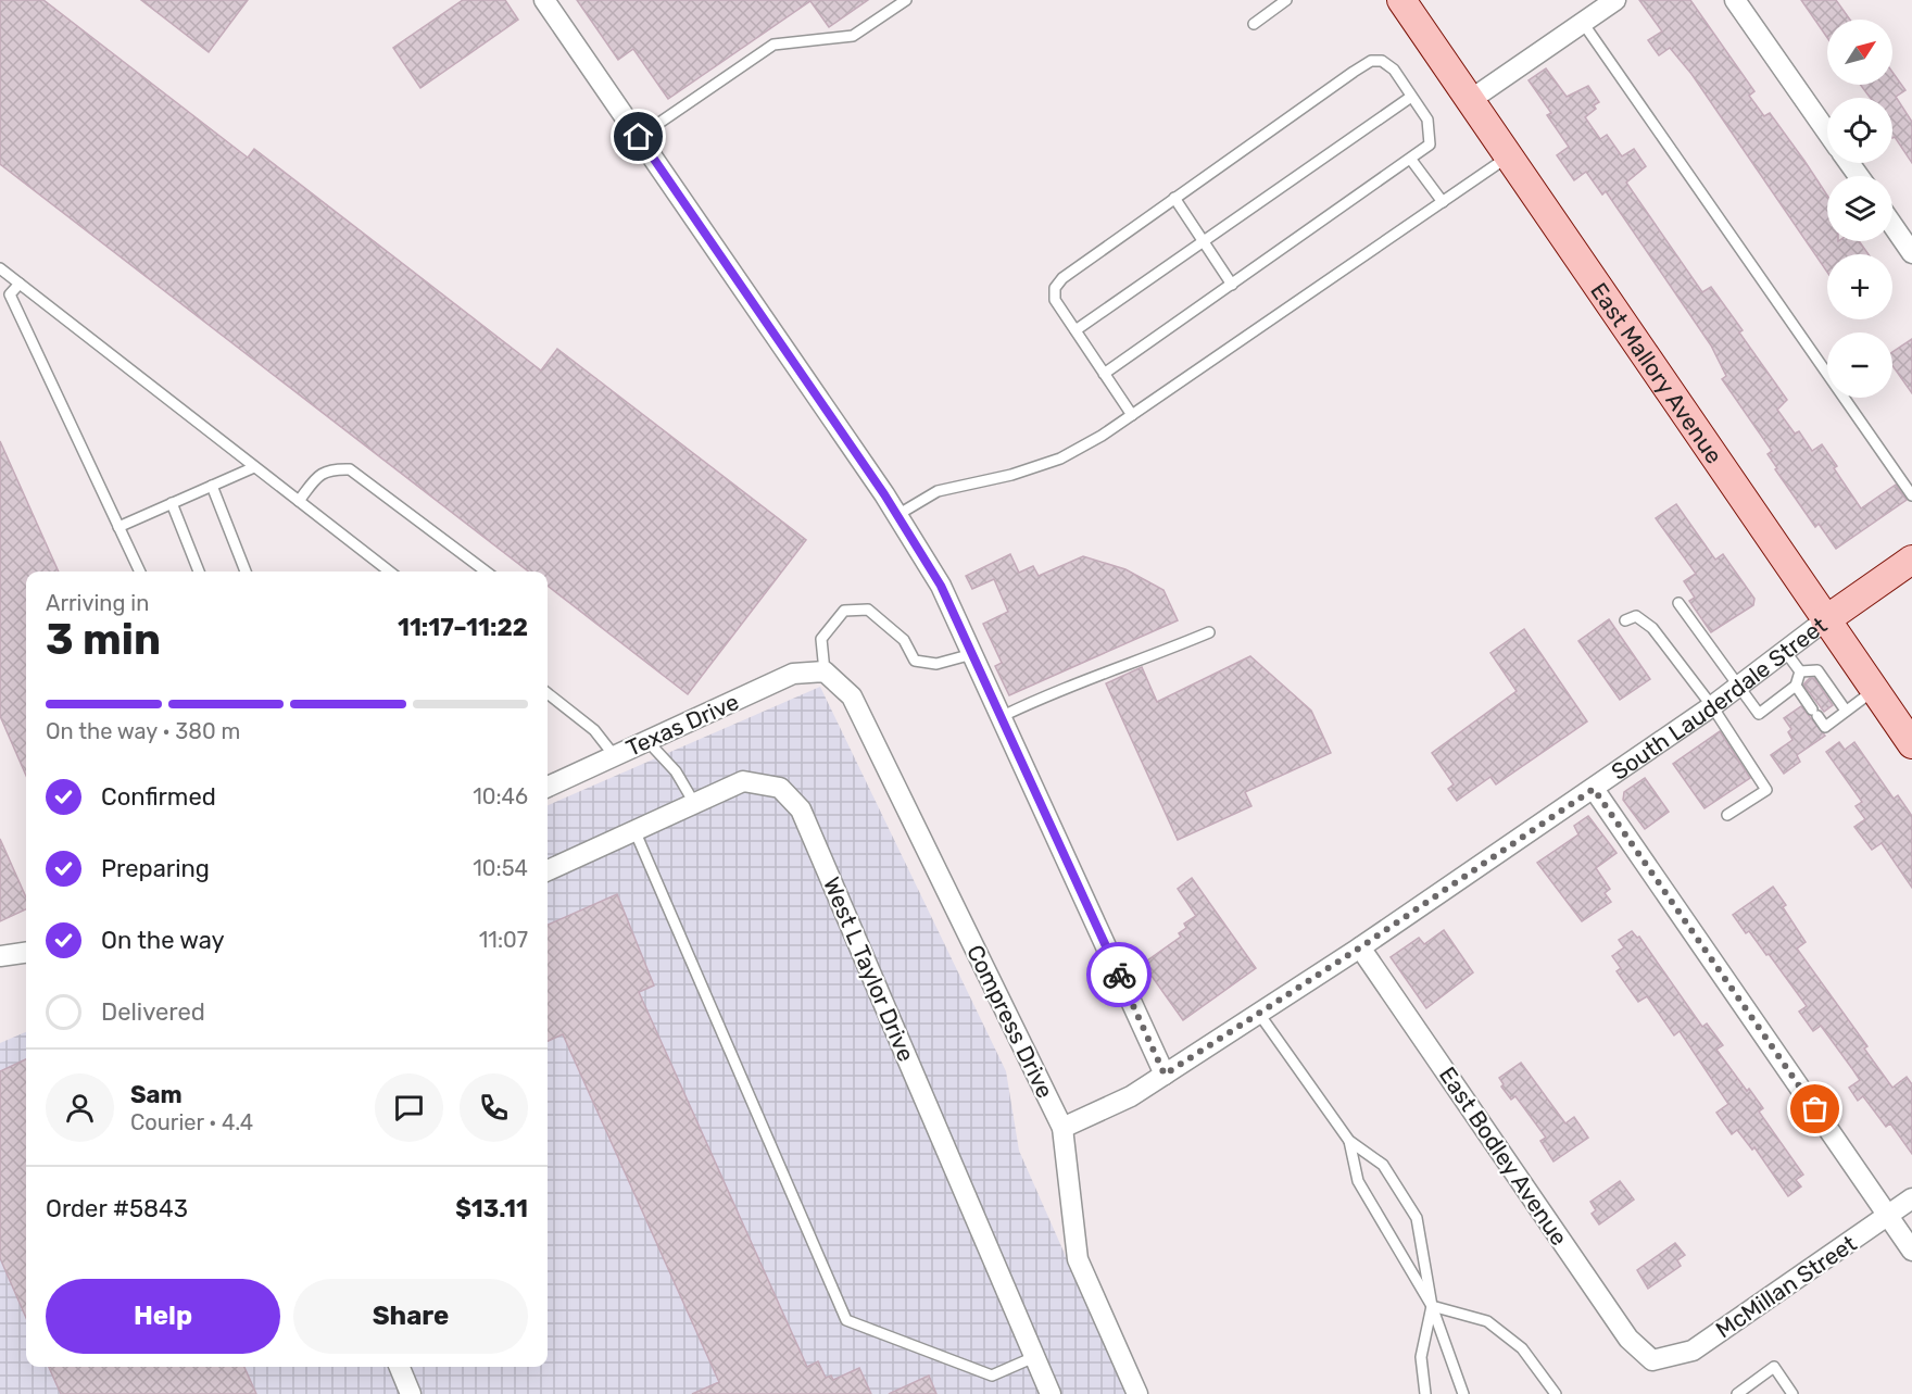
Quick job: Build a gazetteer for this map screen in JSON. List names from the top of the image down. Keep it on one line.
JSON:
{"streets":{"main road":["East Mallory Avenue","South Lauderdale Street"],"street":["Texas Drive","West L Taylor Drive","Compress Drive","East Bodley Avenue","McMillan Street"]},"crossings":[["East Mallory Avenue","South Lauderdale Street"],["South Lauderdale Street","Compress Drive"],["South Lauderdale Street","East Bodley Avenue"],["Texas Drive","Compress Drive"],["East Bodley Avenue","McMillan Street"]],"north":"top right","page":{"map_buttons":["+","−"],"heading":["3 min","Arriving in","11:17–11:22"],"panel":["Sam","Courier · 4.4","Order #5843","$13.11"],"bar":"On the way · 380 m","list":[["Confirmed","10:46"],["Preparing","10:54"],["On the way","11:07"],"Delivered"],"buttons":["Help","Share"]}}
